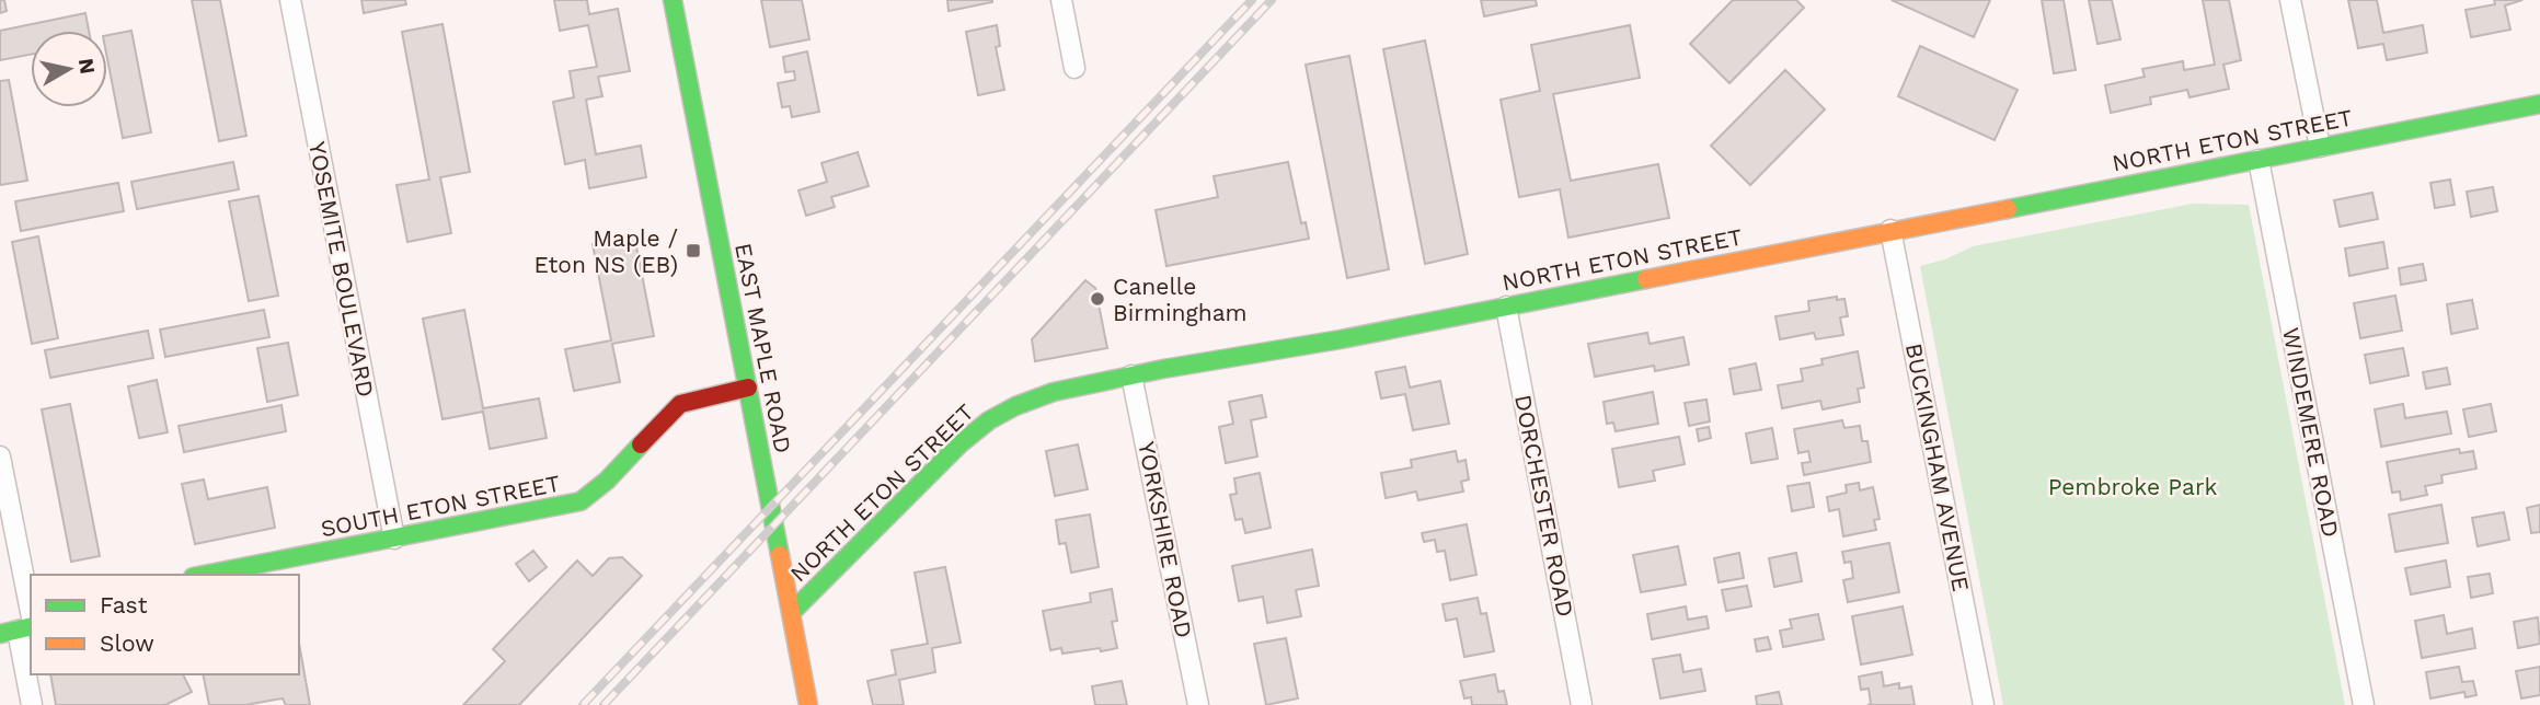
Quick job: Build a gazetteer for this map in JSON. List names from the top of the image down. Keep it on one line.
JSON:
{"streets":{"street":["NORTH ETON STREET","YOSEMITE BOULEVARD","EAST MAPLE ROAD","WINDEMERE ROAD","BUCKINGHAM AVENUE","SOUTH ETON STREET","DORCHESTER ROAD","YORKSHIRE ROAD"]},"crossings":[["NORTH ETON STREET","EAST MAPLE ROAD"],["NORTH ETON STREET","WINDEMERE ROAD"],["NORTH ETON STREET","BUCKINGHAM AVENUE"],["NORTH ETON STREET","DORCHESTER ROAD"],["NORTH ETON STREET","YORKSHIRE ROAD"],["YOSEMITE BOULEVARD","SOUTH ETON STREET"],["EAST MAPLE ROAD","SOUTH ETON STREET"]],"parks":["Pembroke Park"],"places":{"transit":["Maple / Eton NS (EB)"],"other":["Canelle Birmingham"]},"legend":["Fast","Slow"],"north":"right"}
